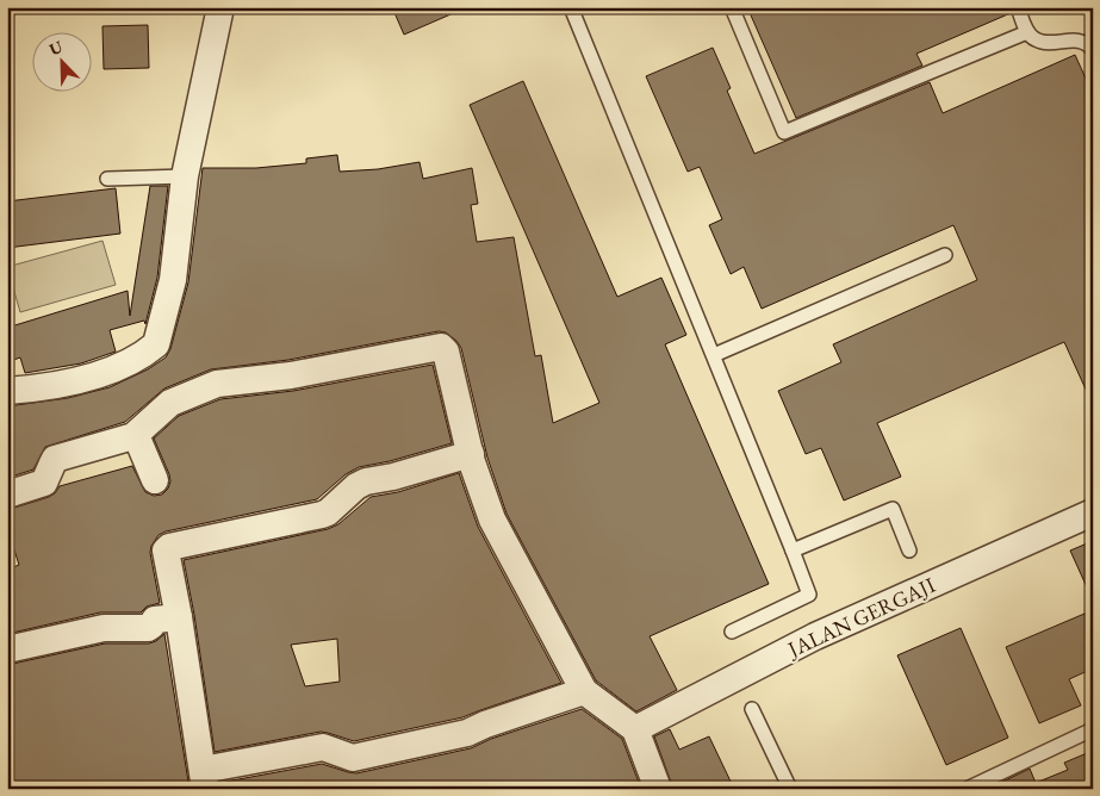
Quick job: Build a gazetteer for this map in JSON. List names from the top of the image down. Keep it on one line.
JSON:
{"streets":{"street":["JALAN GERGAJI"]},"north":"top left"}
